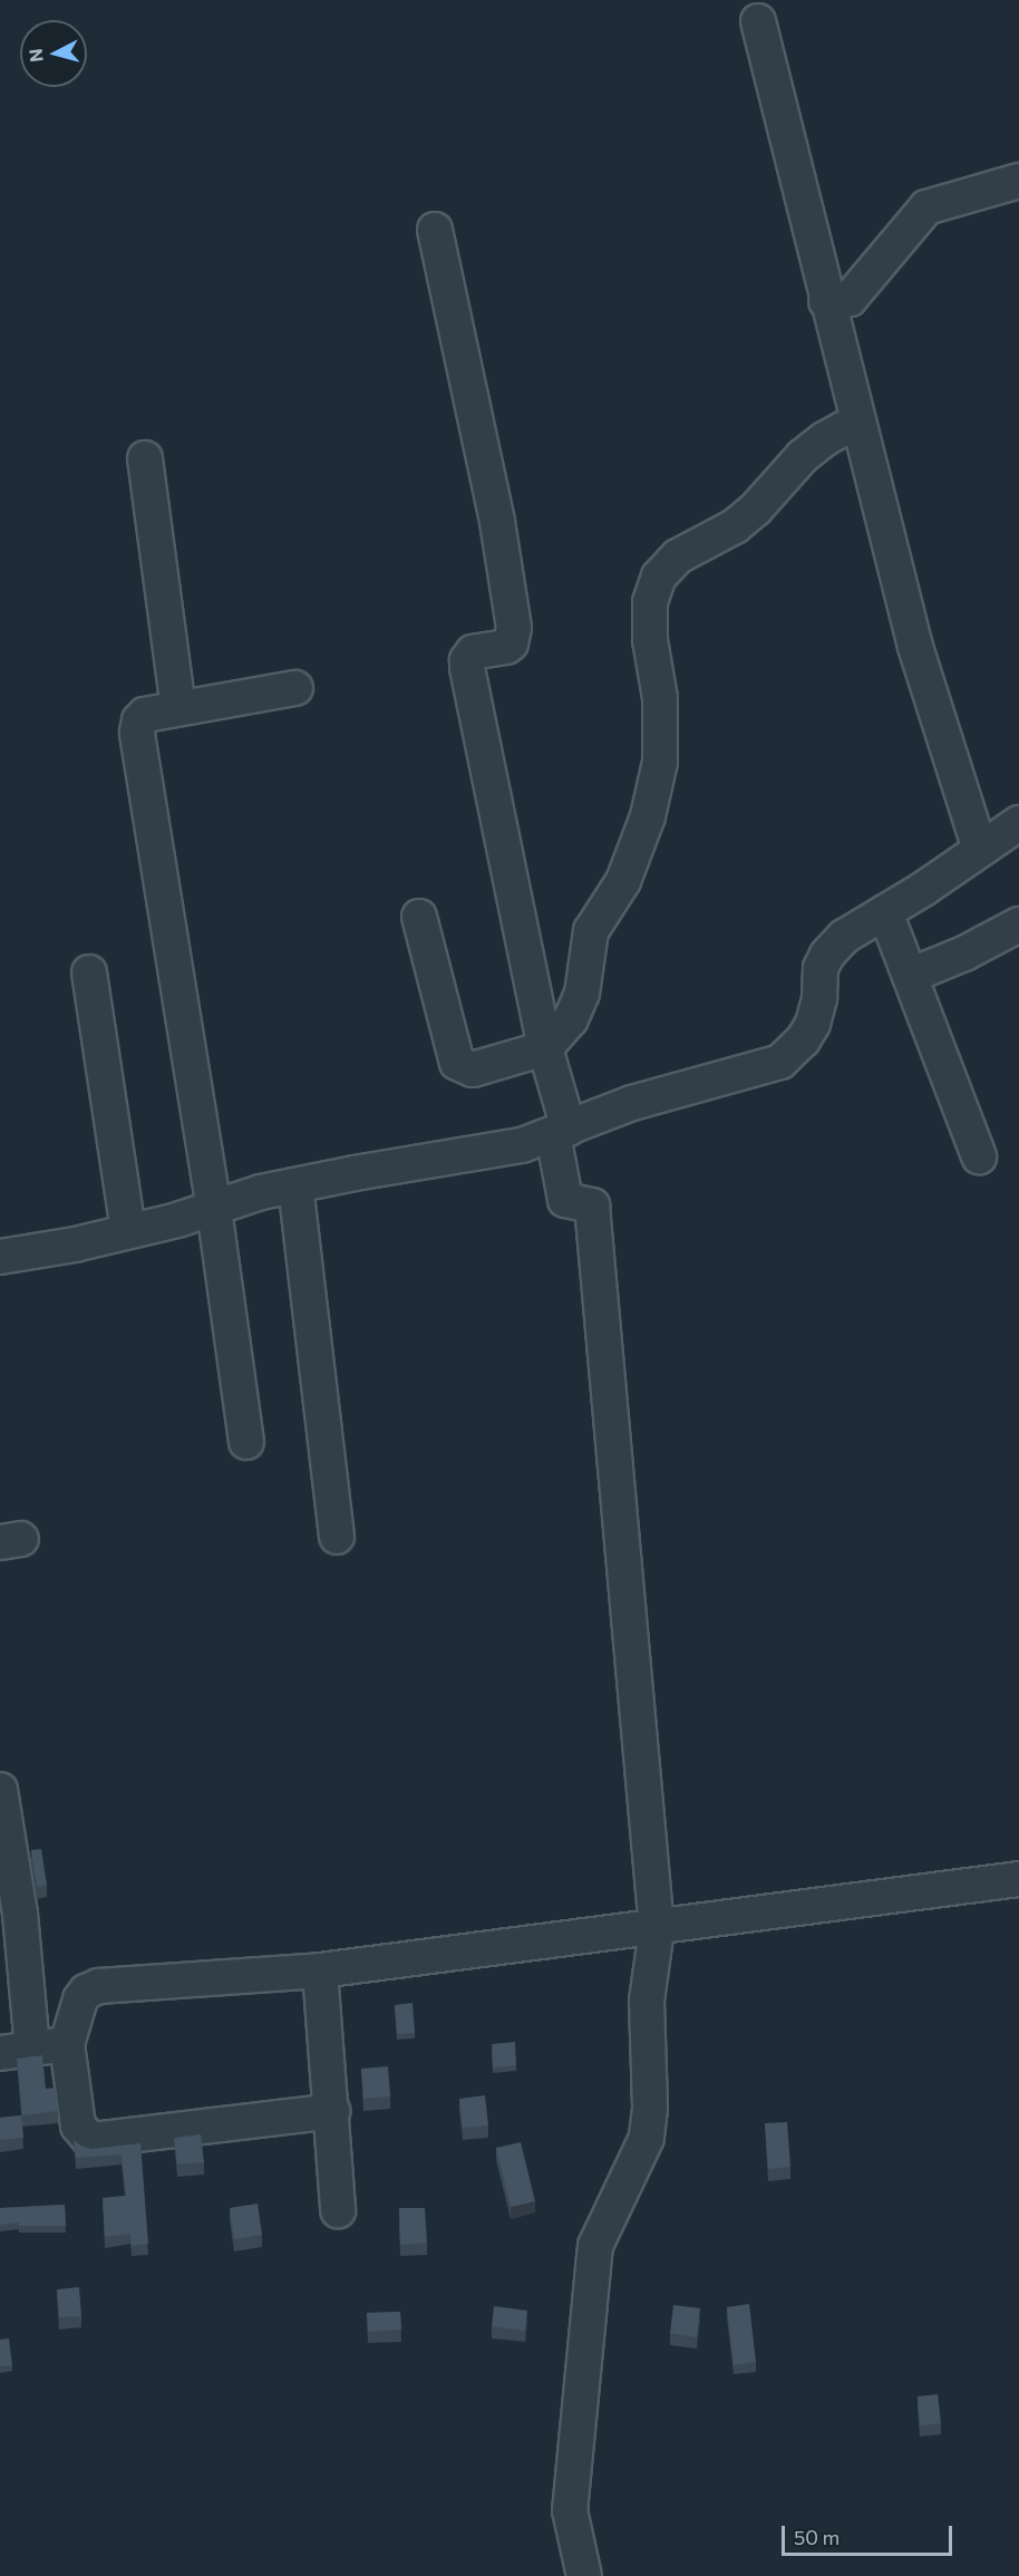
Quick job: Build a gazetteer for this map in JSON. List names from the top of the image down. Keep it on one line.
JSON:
{"scale_bar":"50 m","north":"left"}
